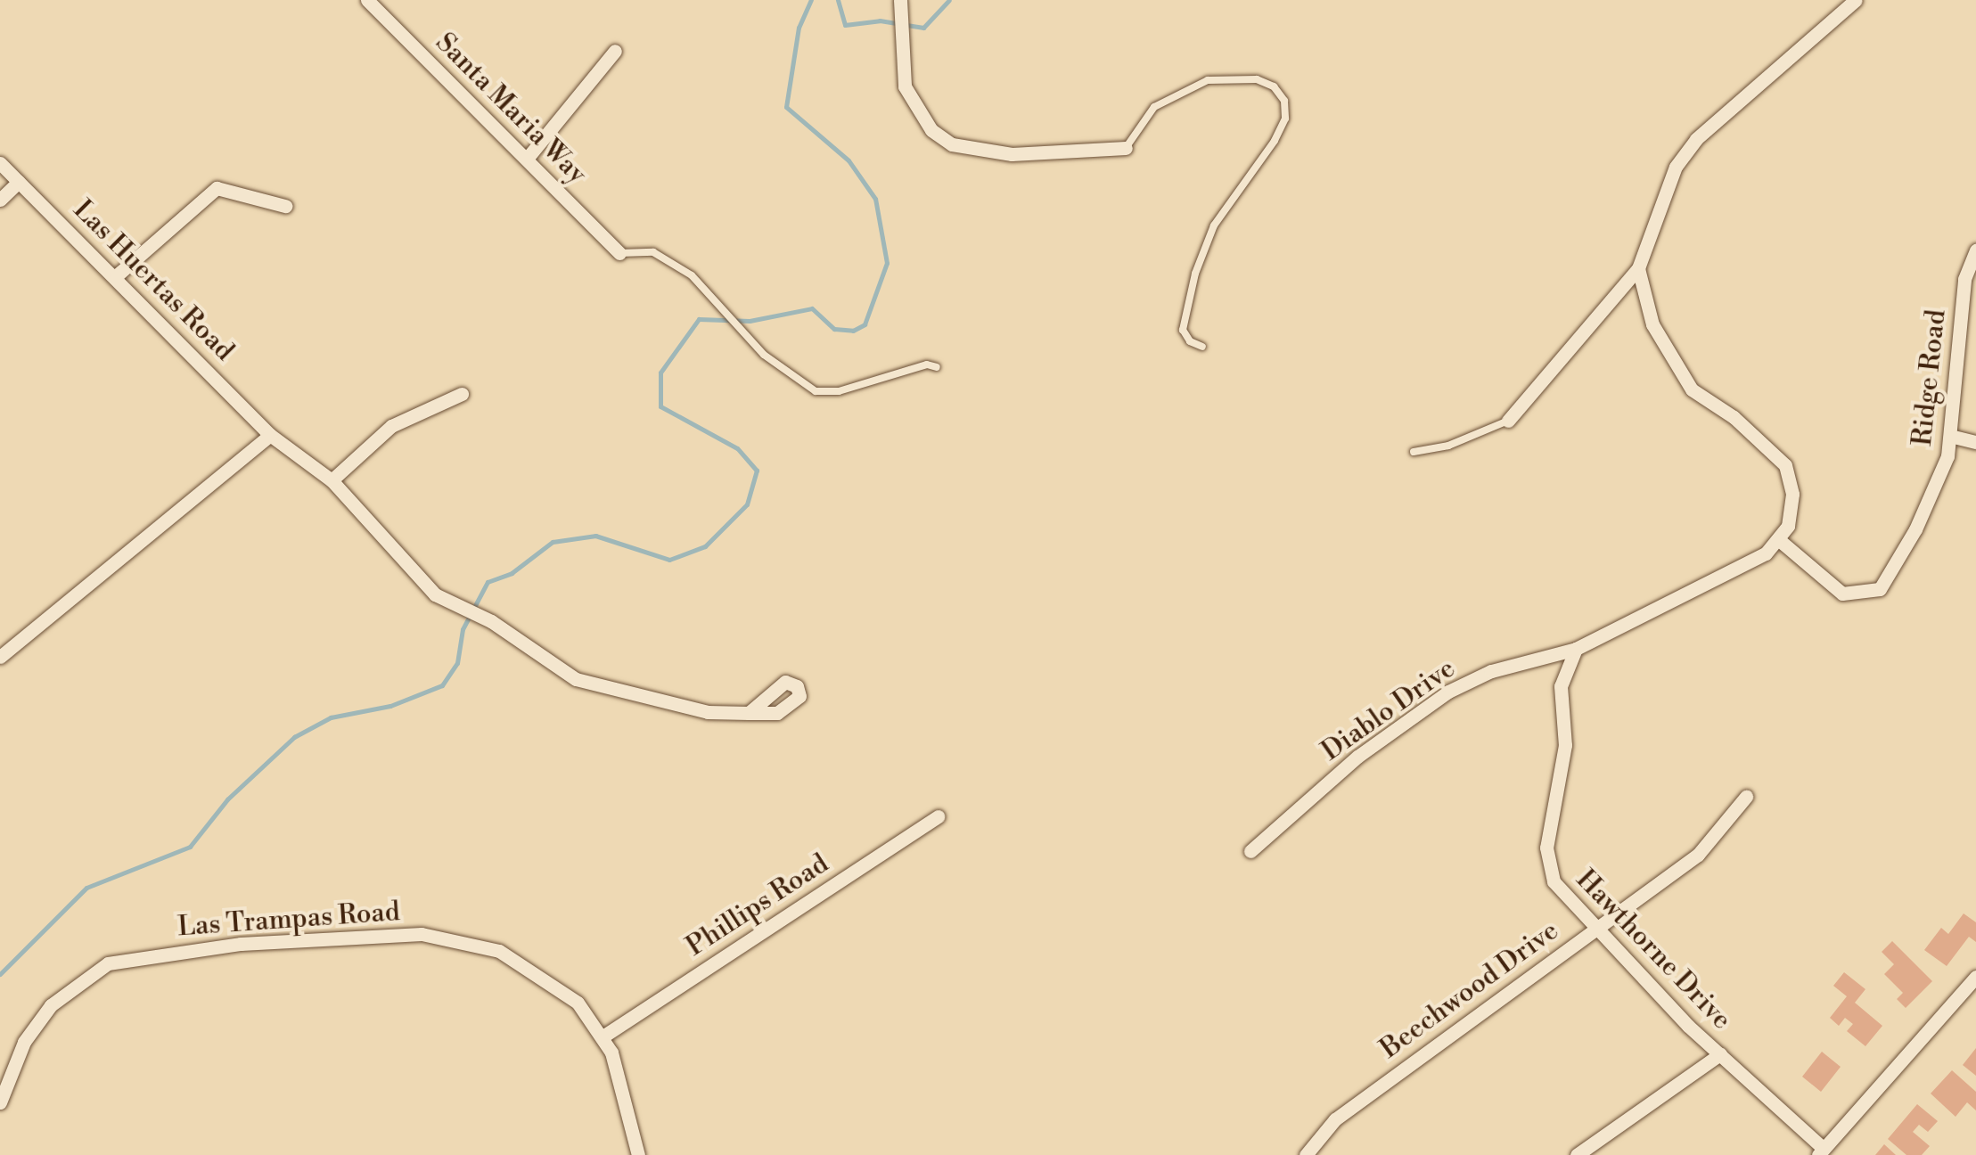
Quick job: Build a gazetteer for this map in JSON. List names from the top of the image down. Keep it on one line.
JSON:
{"streets":{"street":["Santa Maria Way","Las Huertas Road","Ridge Road","Diablo Drive","Phillips Road","Las Trampas Road","Hawthorne Drive","Beechwood Drive"]},"crossings":[["Diablo Drive","Hawthorne Drive"],["Phillips Road","Las Trampas Road"],["Hawthorne Drive","Beechwood Drive"]]}
